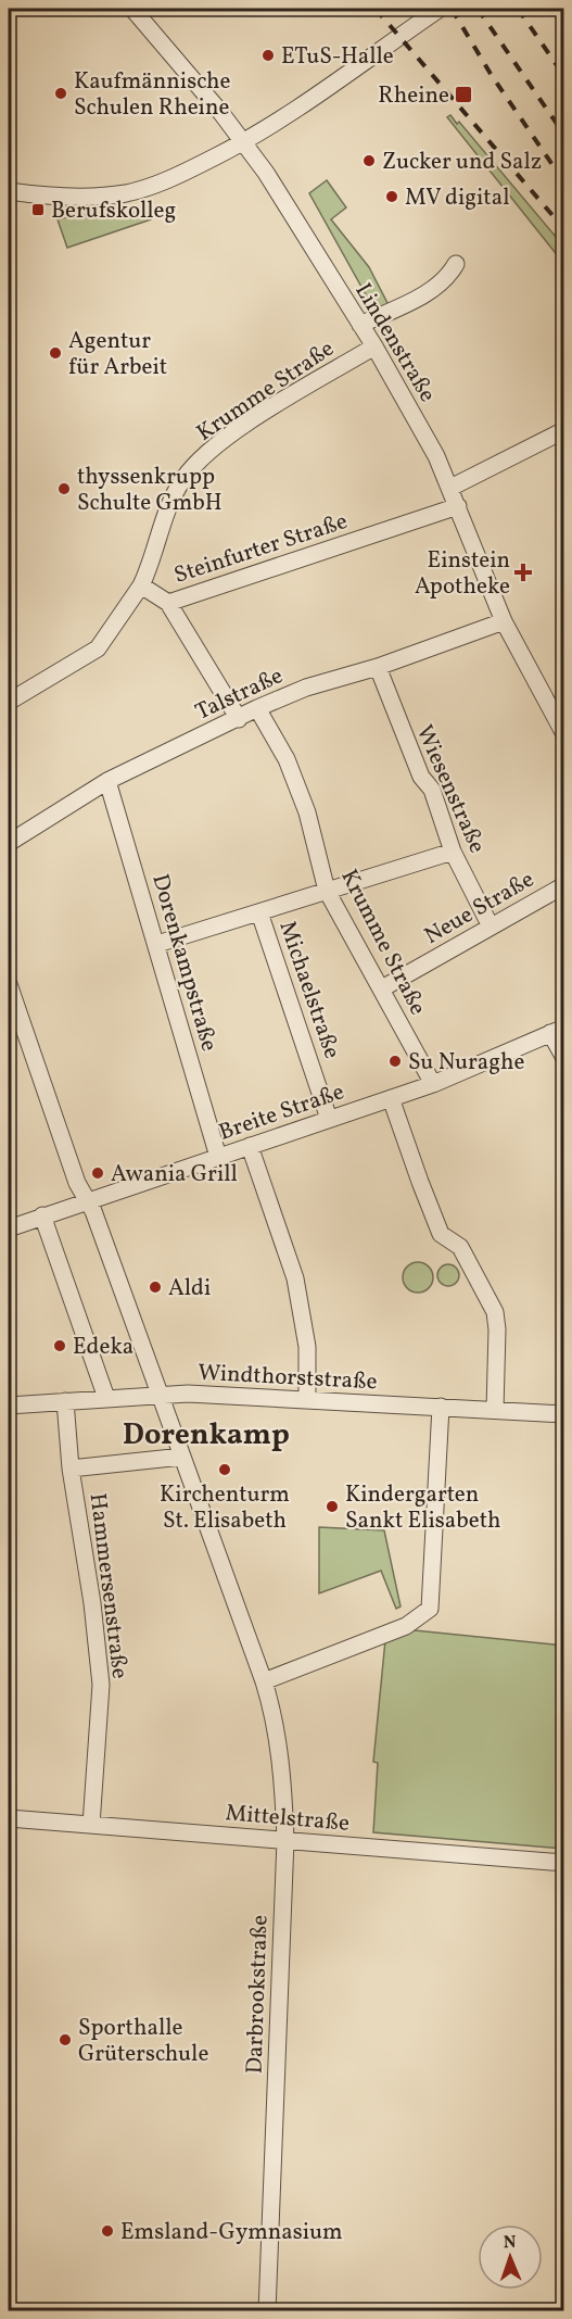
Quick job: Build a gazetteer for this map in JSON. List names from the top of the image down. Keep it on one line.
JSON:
{"streets":{"street":["Lindenstraße","Krumme Straße","Steinfurter Straße","Talstraße","Wiesenstraße","Neue Straße","Dorenkampstraße","Michaelstraße","Breite Straße","Windthorststraße","Hammersenstraße","Mittelstraße","Darbrookstraße"]},"crossings":[["Lindenstraße","Krumme Straße"],["Lindenstraße","Steinfurter Straße"],["Lindenstraße","Talstraße"],["Krumme Straße","Steinfurter Straße"],["Krumme Straße","Talstraße"],["Krumme Straße","Neue Straße"],["Krumme Straße","Breite Straße"],["Talstraße","Wiesenstraße"],["Talstraße","Dorenkampstraße"],["Wiesenstraße","Neue Straße"],["Dorenkampstraße","Breite Straße"],["Michaelstraße","Breite Straße"],["Breite Straße","Darbrookstraße"],["Windthorststraße","Hammersenstraße"],["Windthorststraße","Darbrookstraße"],["Hammersenstraße","Mittelstraße"],["Mittelstraße","Darbrookstraße"]],"districts":["Dorenkamp"],"places":{"other":["ETuS-Halle","Kaufmännische Schulen Rheine","Zucker und Salz","MV digital","Agentur für Arbeit","thyssenkrupp Schulte GmbH","Su Nuraghe","Awania Grill","Aldi","Edeka","Kirchenturm St. Elisabeth","Kindergarten Sankt Elisabeth","Sporthalle Grüterschule","Emsland-Gymnasium"],"transit":["Rheine","Berufskolleg"],"health":["Einstein Apotheke"]},"north":"top"}
